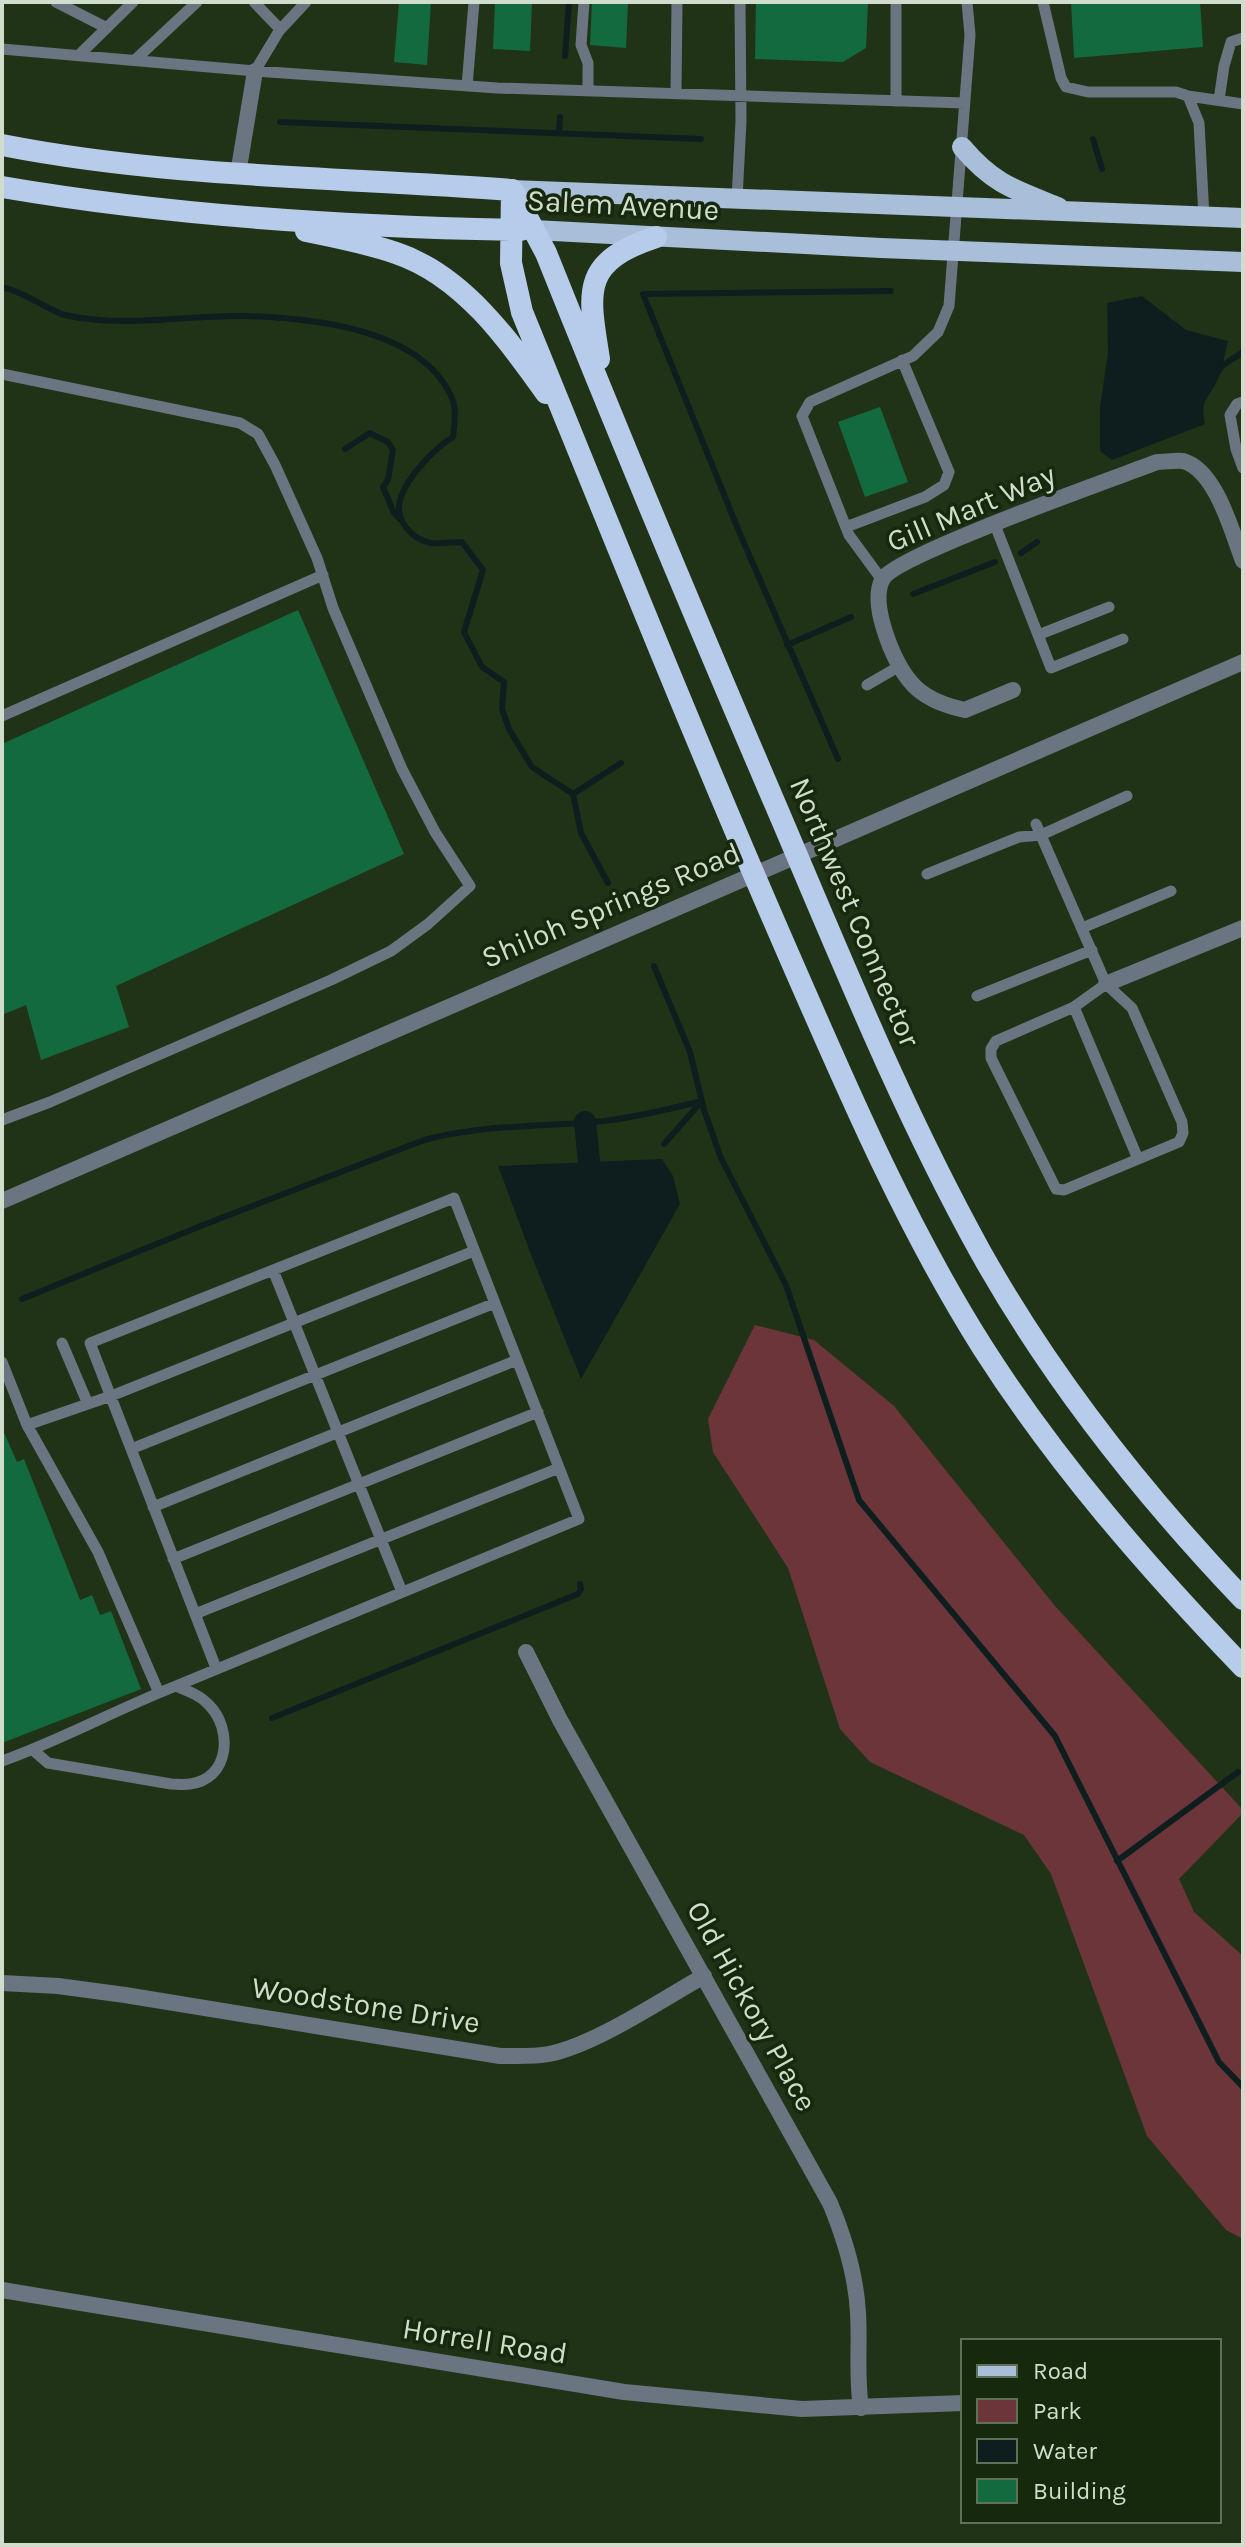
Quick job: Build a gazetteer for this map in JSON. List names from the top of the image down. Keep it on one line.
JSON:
{"streets":{"highway":["Salem Avenue","Northwest Connector"],"street":["Gill Mart Way","Shiloh Springs Road","Woodstone Drive","Old Hickory Place","Horrell Road"]},"crossings":[["Salem Avenue","Northwest Connector"],["Shiloh Springs Road","Northwest Connector"],["Woodstone Drive","Old Hickory Place"],["Old Hickory Place","Horrell Road"]],"legend":["Road","Park","Water","Building"]}
